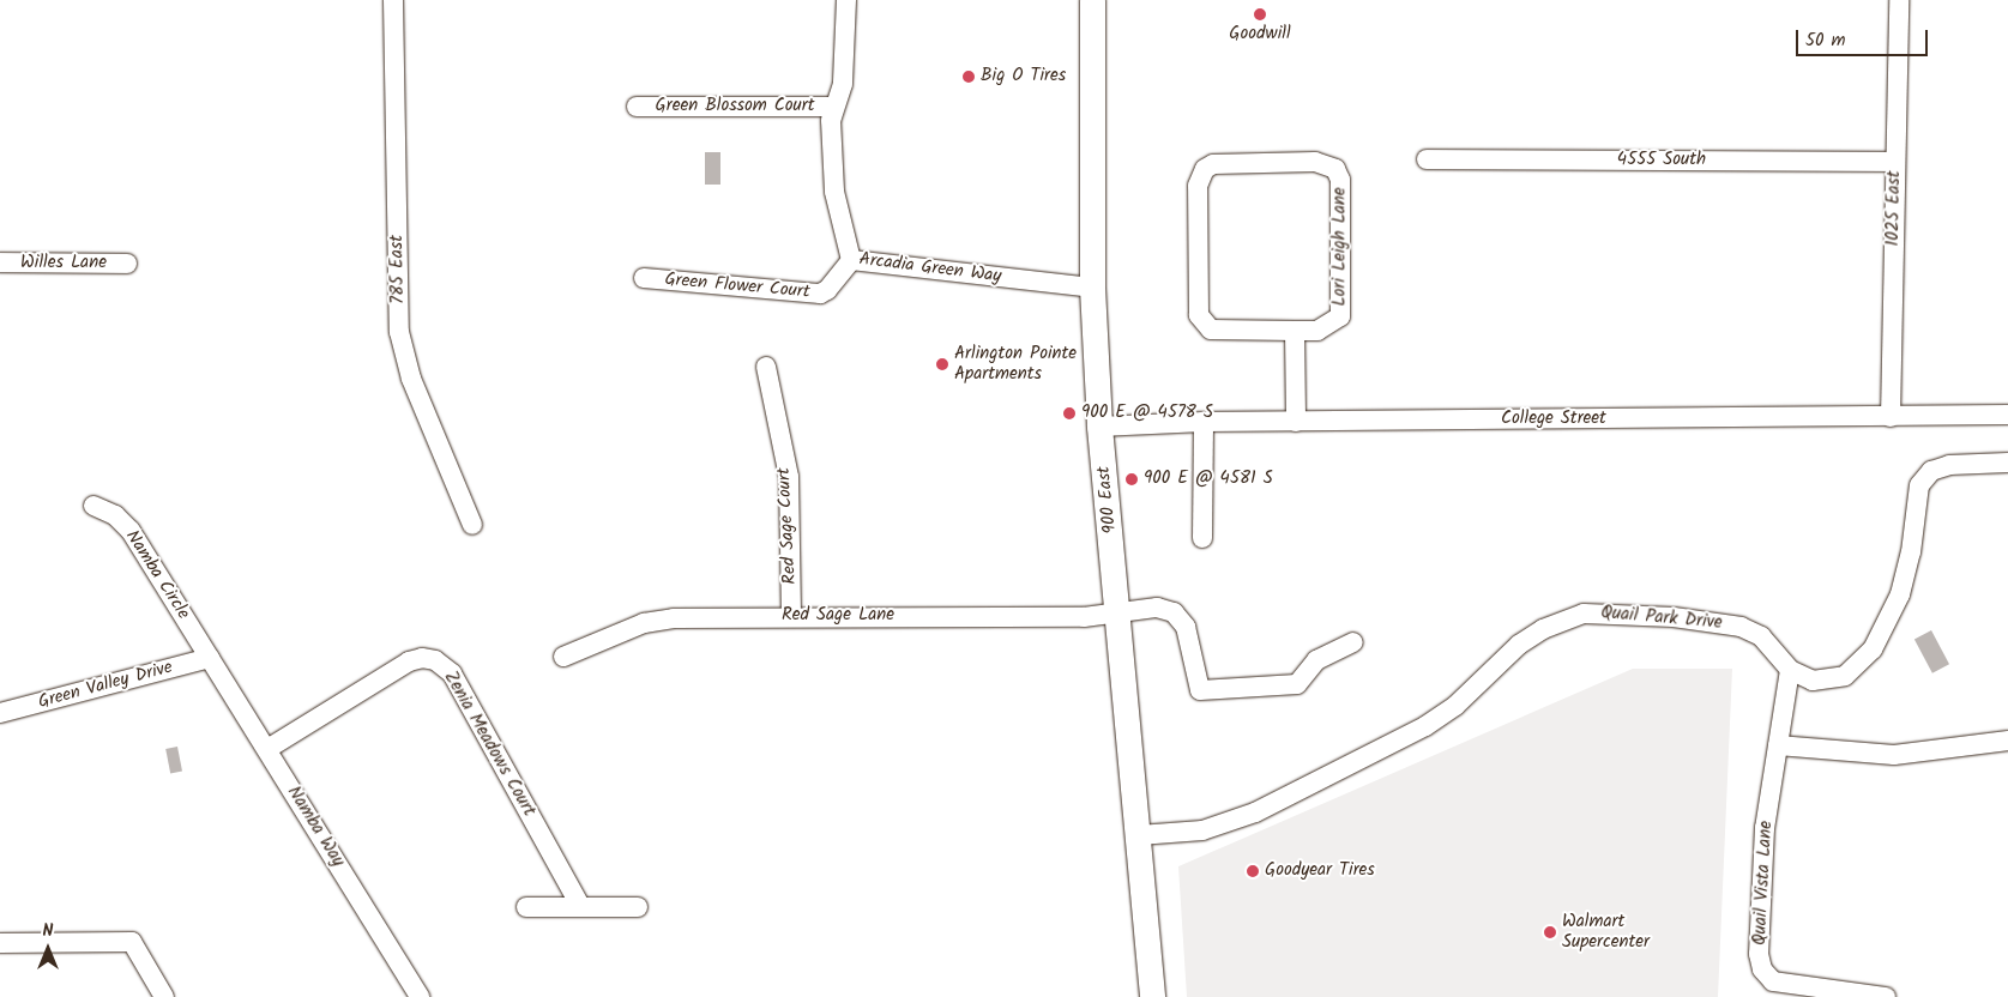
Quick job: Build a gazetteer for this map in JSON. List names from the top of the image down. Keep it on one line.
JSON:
{"streets":{"main road":["900 East"],"street":["Green Blossom Court","4555 South","1025 East","Lori Leigh Lane","Willes Lane","Arcadia Green Way","785 East","Green Flower Court","College Street","Red Sage Court","Namba Circle","Red Sage Lane","Quail Park Drive","Green Valley Drive","Zenia Meadows Court","Namba Way","Quail Vista Lane"]},"crossings":[["Green Blossom Court","Arcadia Green Way"],["4555 South","1025 East"],["1025 East","College Street"],["Arcadia Green Way","Green Flower Court"],["Arcadia Green Way","900 East"],["College Street","900 East"],["900 East","Red Sage Lane"],["900 East","Quail Park Drive"],["Red Sage Court","Red Sage Lane"],["Namba Circle","Green Valley Drive"],["Namba Circle","Namba Way"],["Quail Park Drive","Quail Vista Lane"],["Green Valley Drive","Namba Way"],["Zenia Meadows Court","Namba Way"]],"places":["Goodwill","Big O Tires","Arlington Pointe Apartments","900 E @ 4578 S","900 E @ 4581 S","Goodyear Tires","Walmart Supercenter"],"scale_bar":"50 m","north":"top"}
